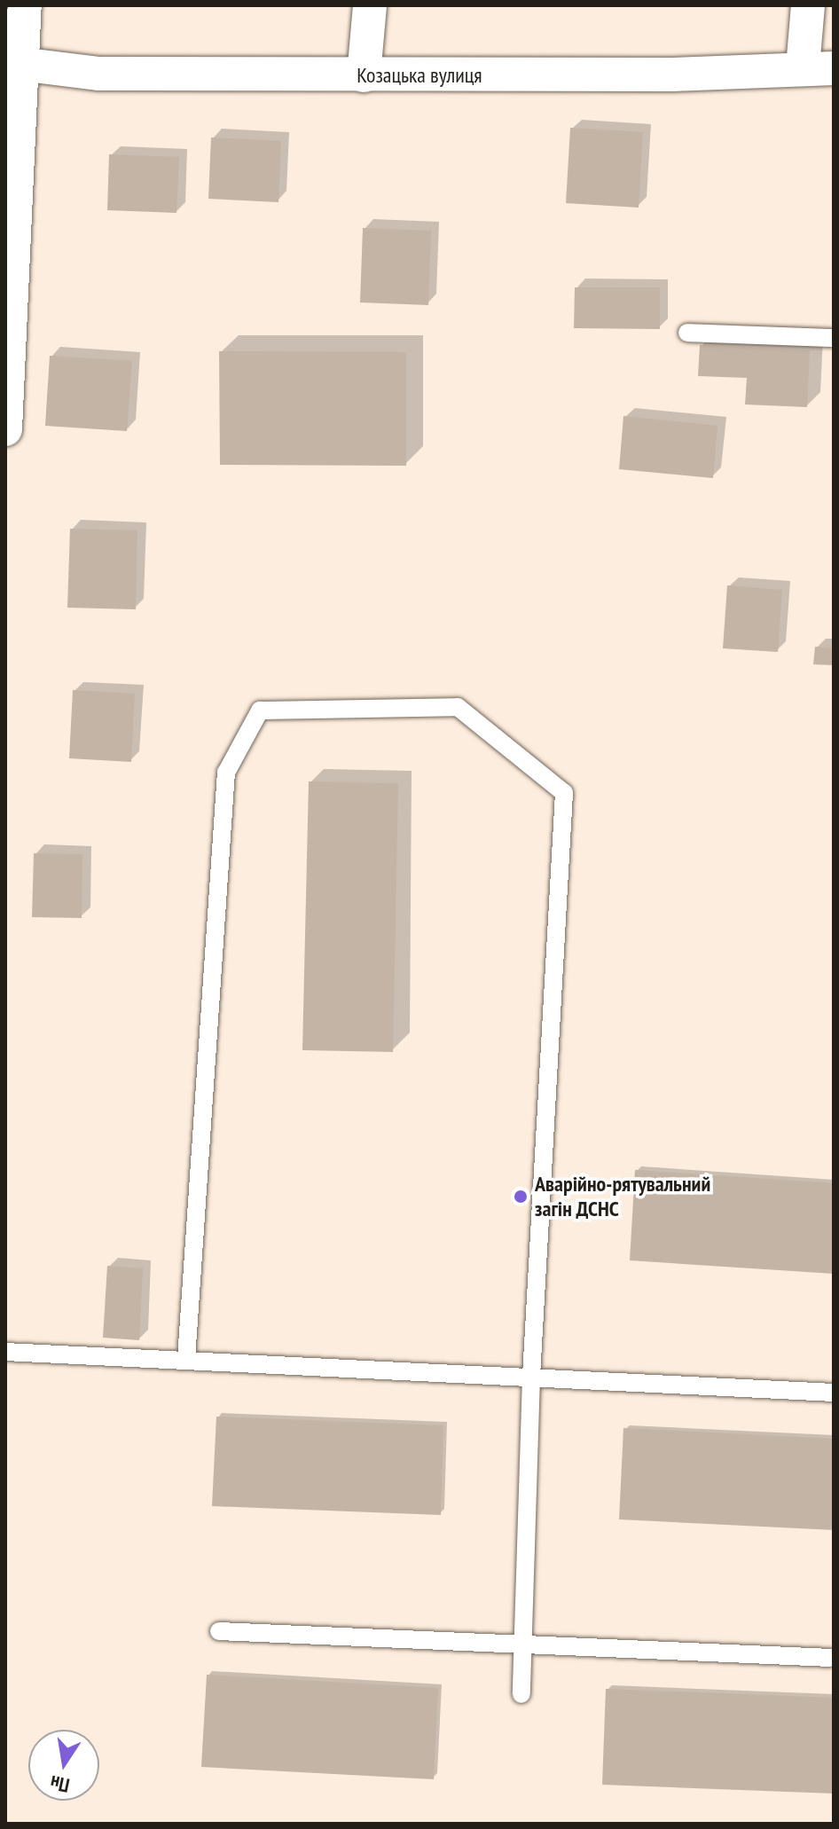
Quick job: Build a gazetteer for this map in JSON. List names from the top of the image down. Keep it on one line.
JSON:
{"streets":{"street":["Козацька вулиця"]},"places":["Аварійно-рятувальний загін ДСНС"],"north":"bottom"}
